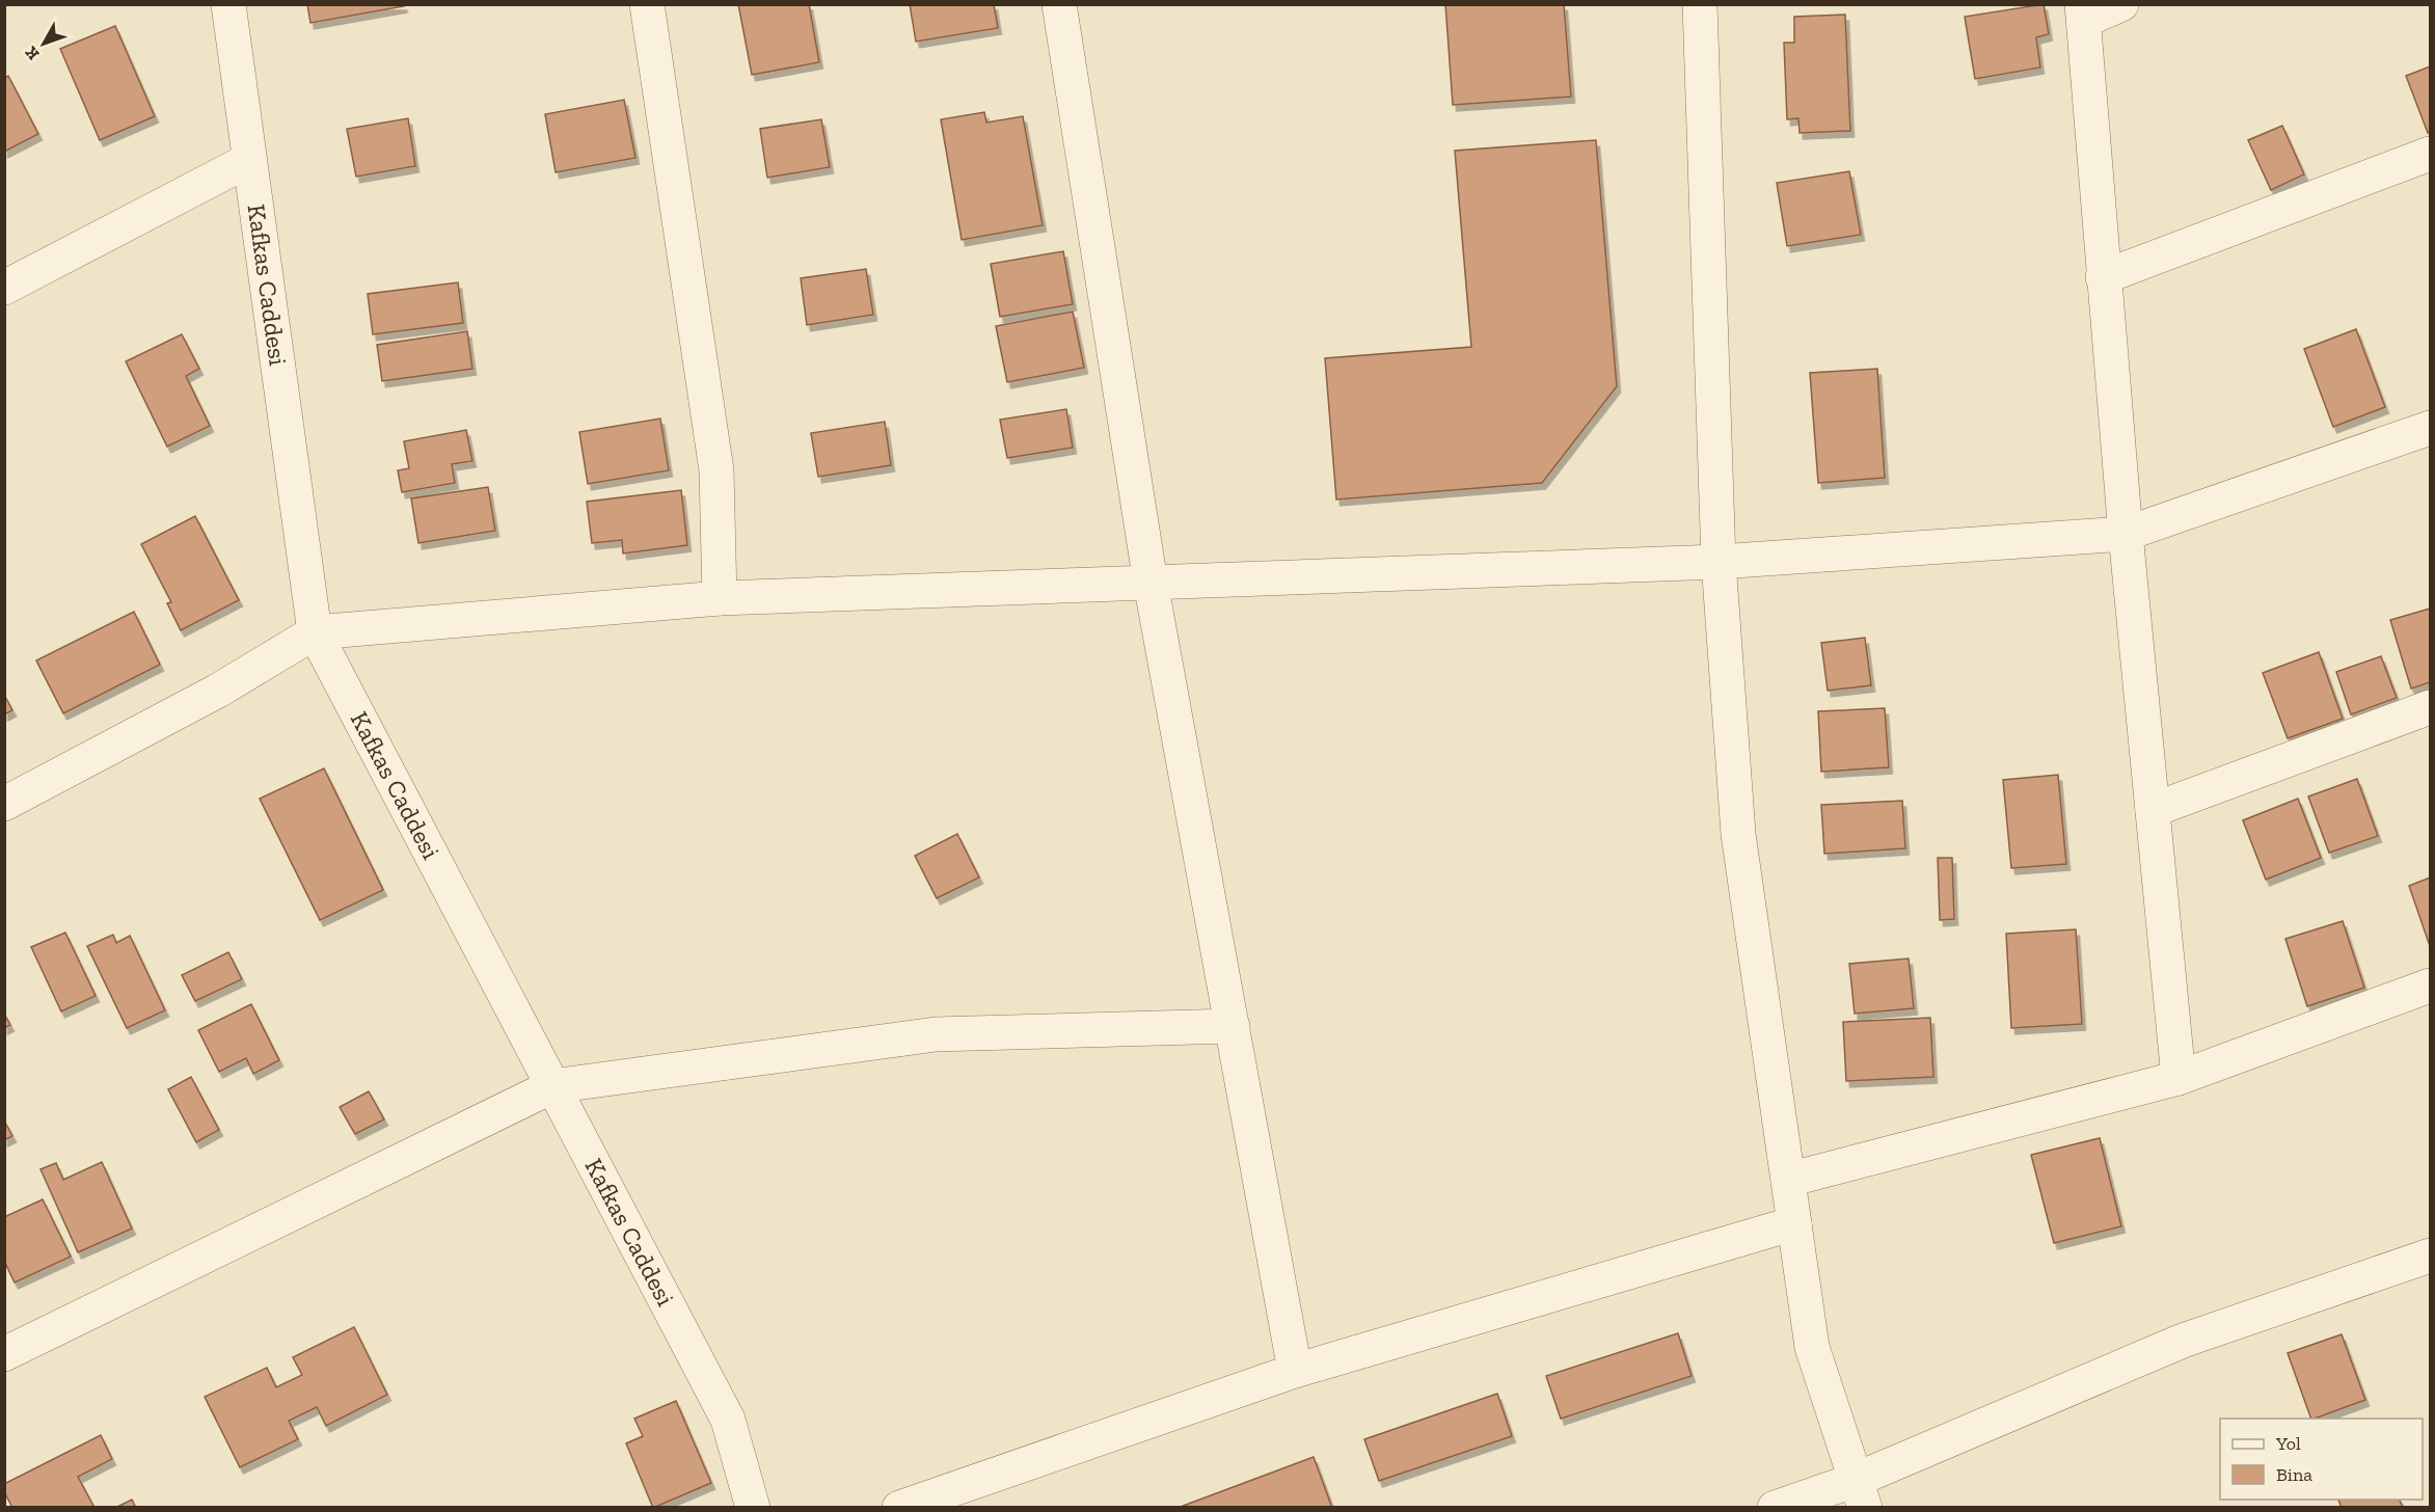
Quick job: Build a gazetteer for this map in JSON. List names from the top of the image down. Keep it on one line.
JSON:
{"streets":{"street":["Kafkas Caddesi"]},"legend":["Yol","Bina"],"north":"bottom left"}
